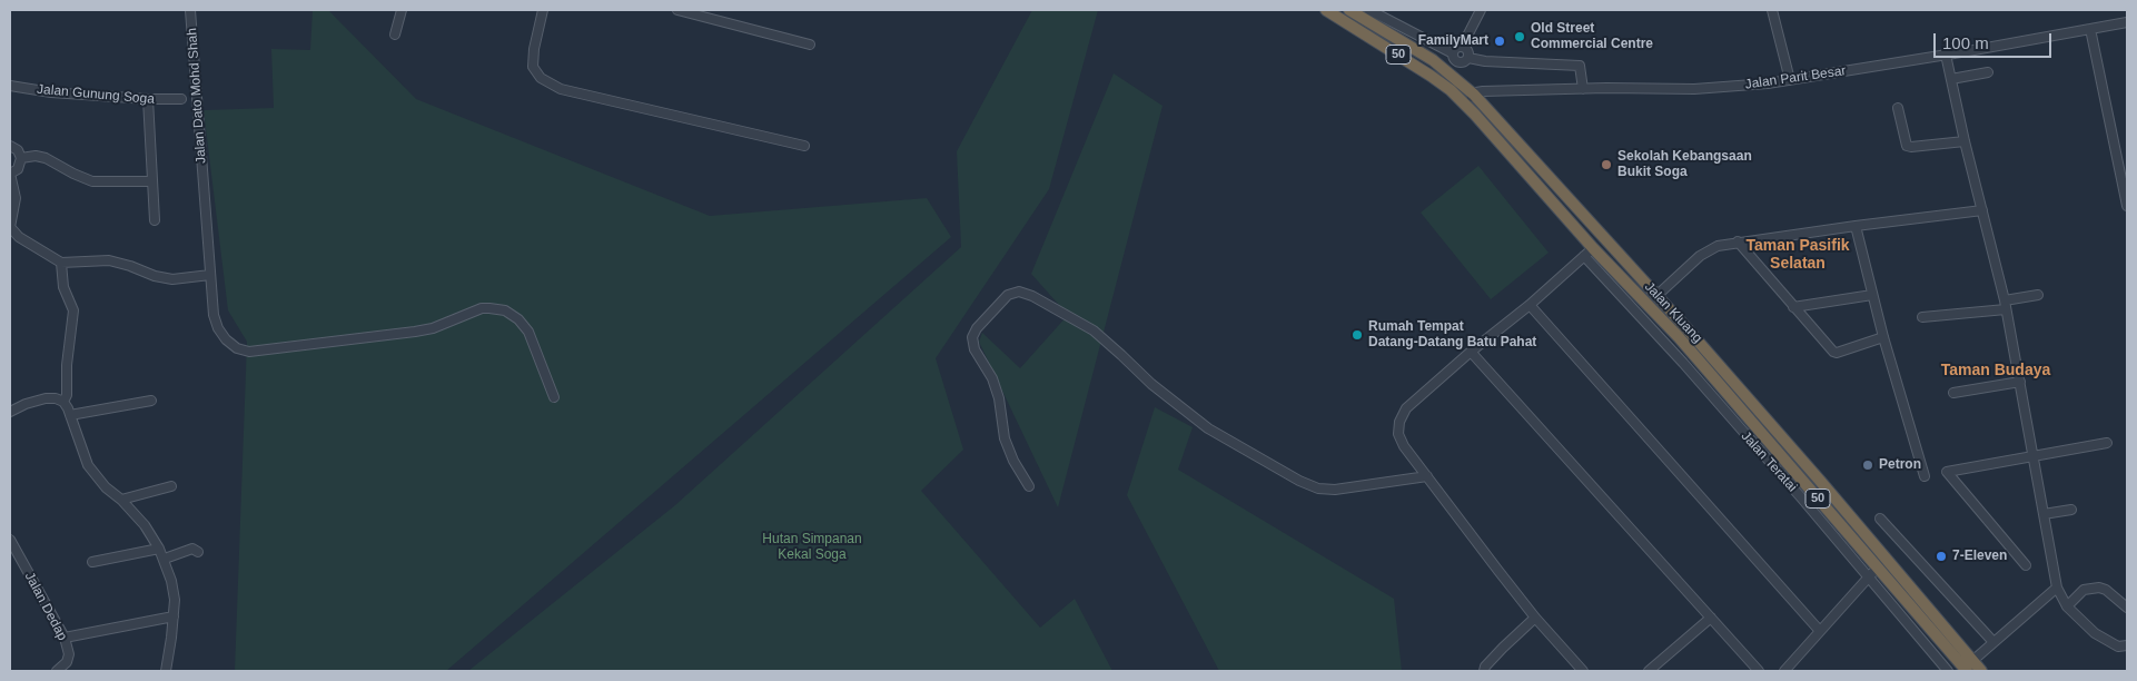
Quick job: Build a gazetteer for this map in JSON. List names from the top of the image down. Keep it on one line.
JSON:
{"streets":{"highway":["50","Jalan Kluang"],"street":["Jalan Parit Besar","Jalan Gunung Soga","Jalan Dato Mohd Shah","Jalan Teratai","Jalan Dedap"]},"crossings":[["Jalan Parit Besar","Jalan Kluang"],["Jalan Kluang","Jalan Teratai"]],"districts":["Taman Pasifik Selatan","Taman Budaya"],"parks":["Hutan Simpanan Kekal Soga"],"places":["Old Street Commercial Centre","FamilyMart","Sekolah Kebangsaan Bukit Soga","Rumah Tempat Datang-Datang Batu Pahat","Petron","7-Eleven"],"scale_bar":"100 m"}
